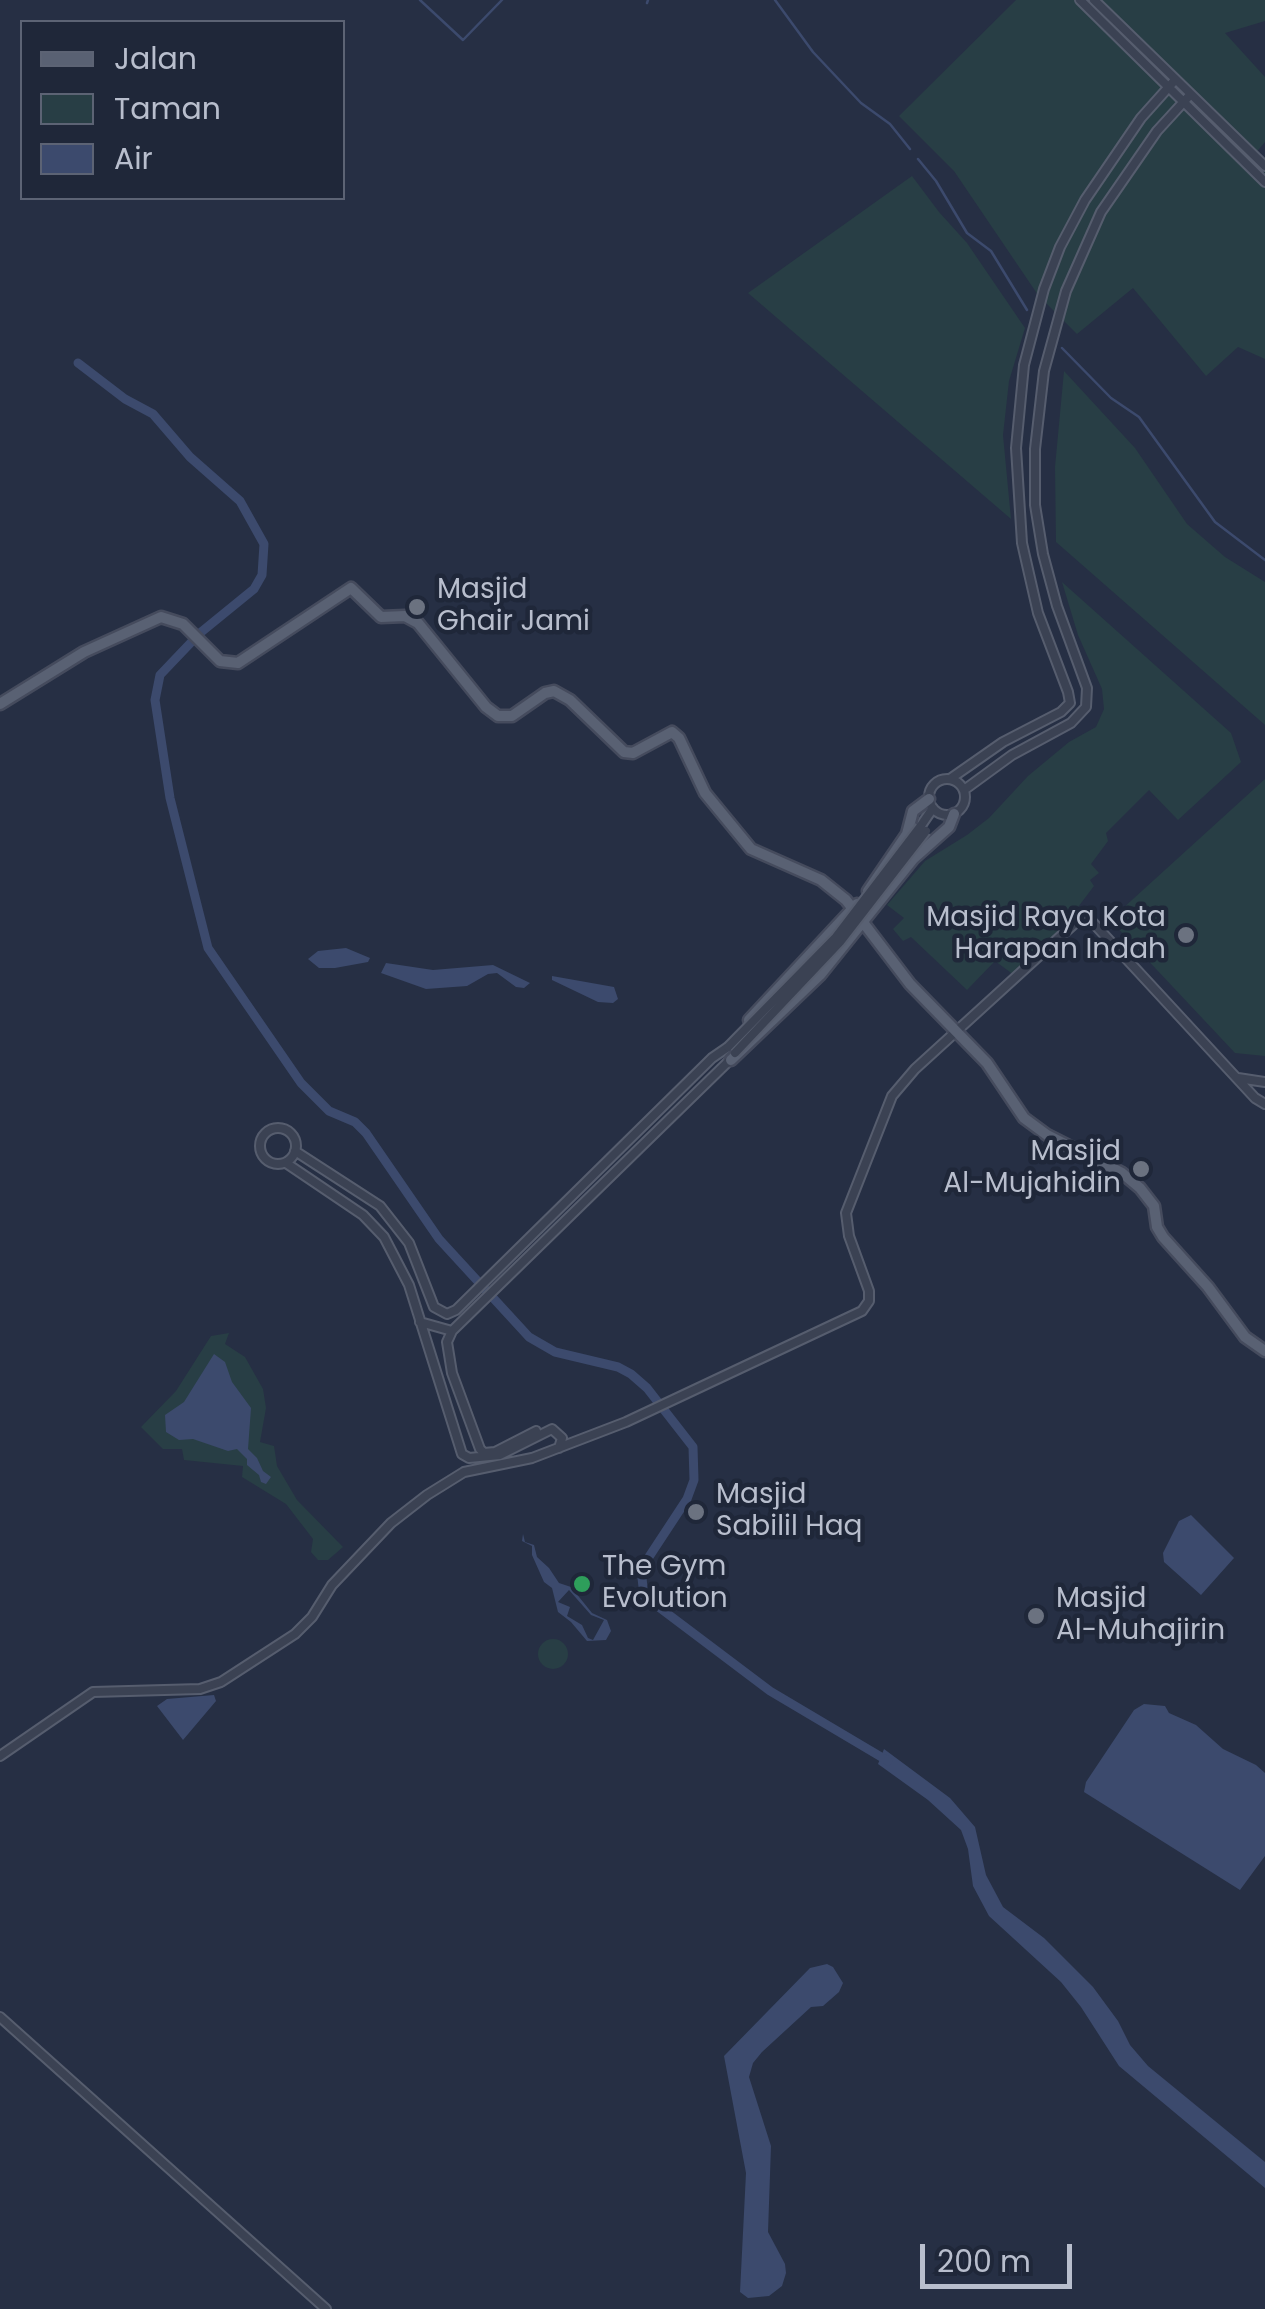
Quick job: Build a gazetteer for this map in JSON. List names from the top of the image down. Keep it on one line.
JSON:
{"places":["Masjid Ghair Jami","Masjid Raya Kota Harapan Indah","Masjid Al-Mujahidin","Masjid Sabilil Haq","The Gym Evolution","Masjid Al-Muhajirin"],"legend":["Jalan","Taman","Air"],"scale_bar":"200 m"}
